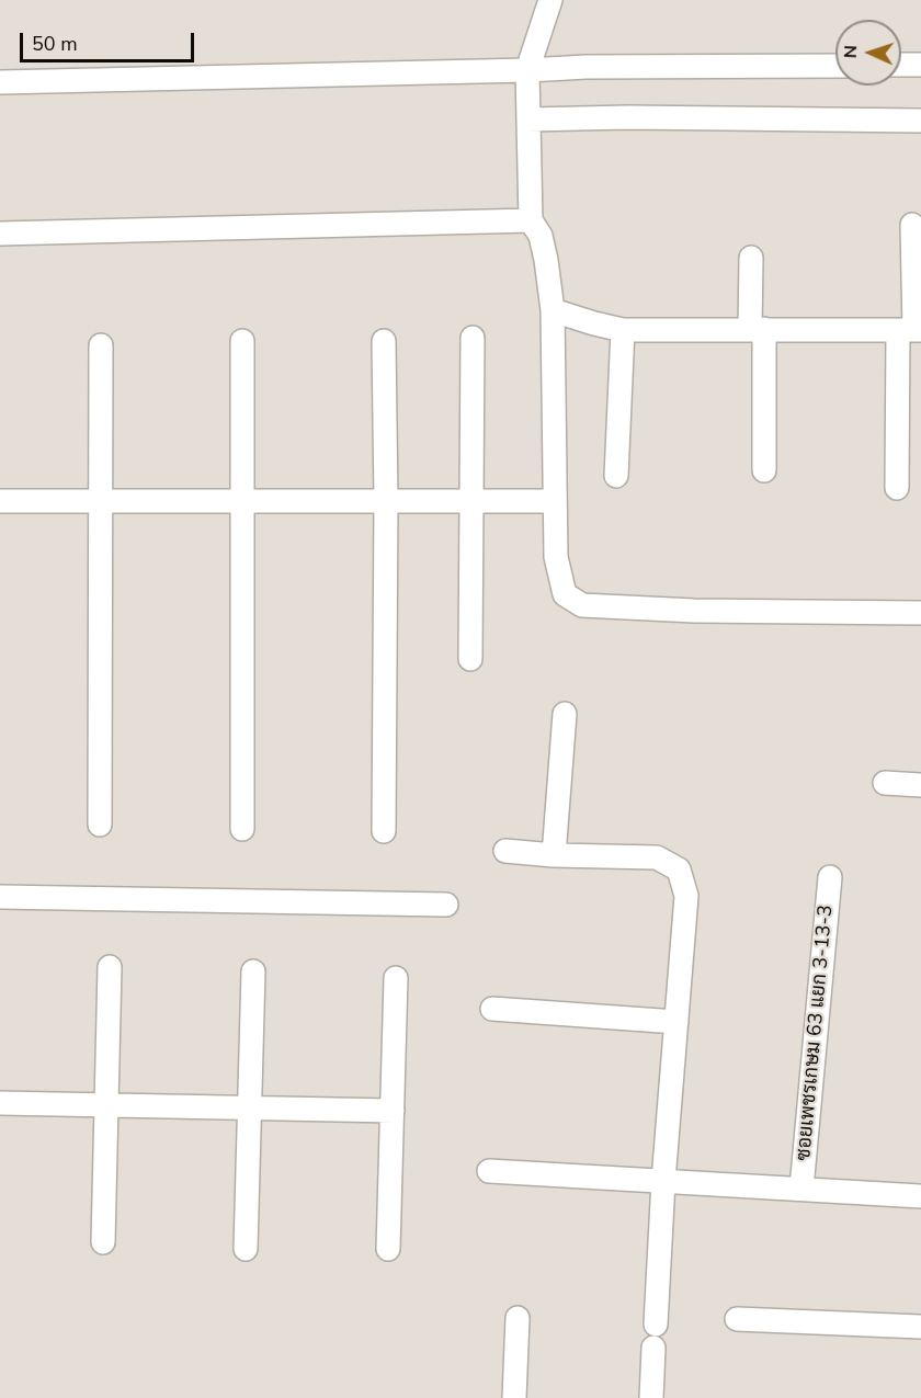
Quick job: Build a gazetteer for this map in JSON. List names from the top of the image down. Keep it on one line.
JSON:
{"streets":{"street":["ซอยเพชรเกษม 63 แยก 3-13-3"]},"scale_bar":"50 m","north":"left"}
